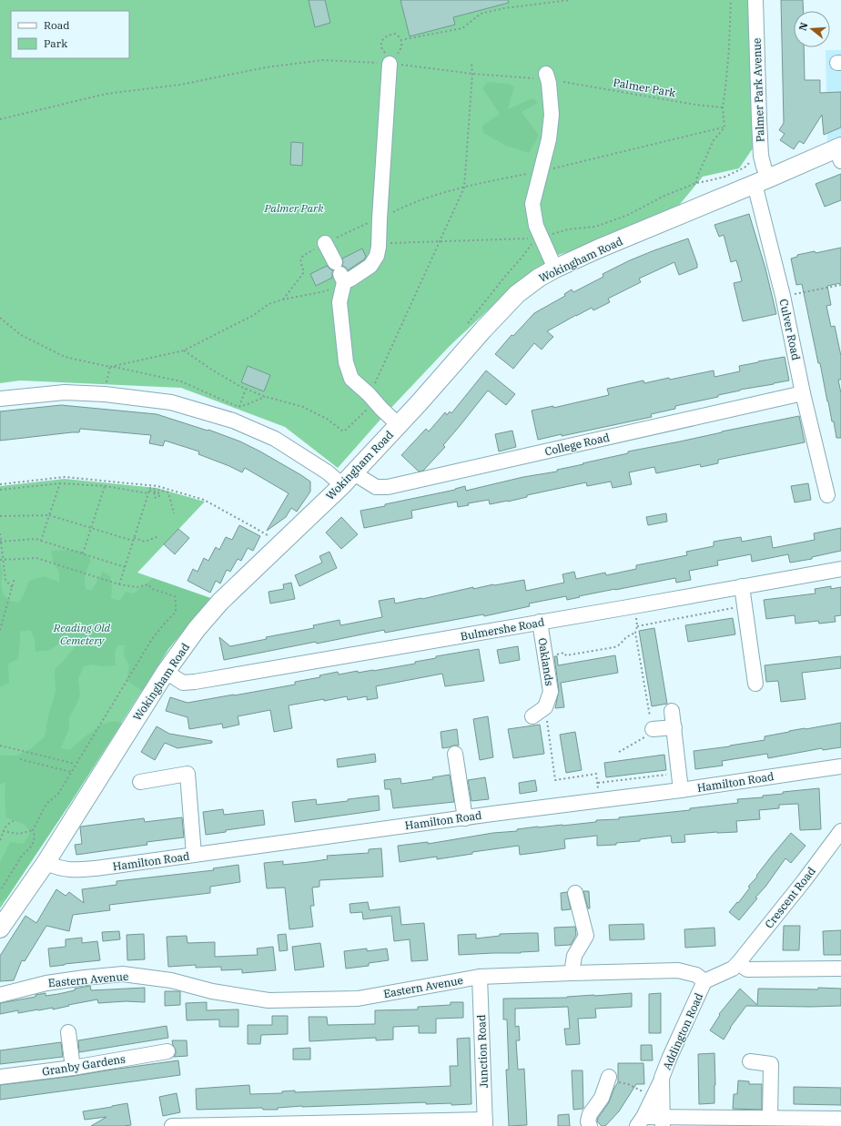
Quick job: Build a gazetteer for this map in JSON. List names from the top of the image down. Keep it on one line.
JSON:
{"streets":{"main road":["Wokingham Road"],"street":["Palmer Park Avenue","Culver Road","College Road","Bulmershe Road","Oaklands","Hamilton Road","Crescent Road","Eastern Avenue","Addington Road","Junction Road","Granby Gardens"],"path":["Palmer Park"]},"crossings":[["Palmer Park Avenue","Wokingham Road"],["Palmer Park Avenue","Culver Road"],["Wokingham Road","Culver Road"],["Wokingham Road","College Road"],["Wokingham Road","Bulmershe Road"],["Wokingham Road","Hamilton Road"],["Culver Road","College Road"],["Bulmershe Road","Oaklands"],["Eastern Avenue","Addington Road"],["Eastern Avenue","Junction Road"]],"parks":["Palmer Park","Reading Old Cemetery"],"legend":["Road","Park"],"north":"left"}
